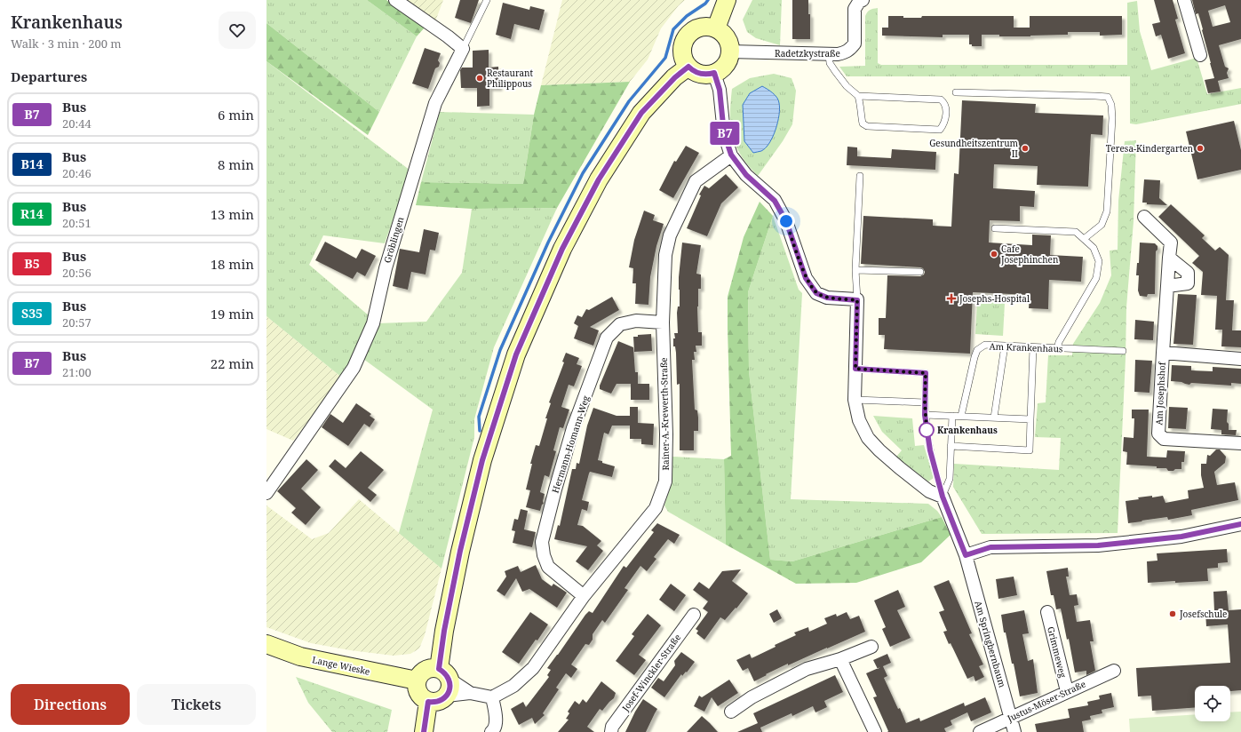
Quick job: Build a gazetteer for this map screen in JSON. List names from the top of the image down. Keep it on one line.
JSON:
{"streets":{"main road":["Lange Wieske"],"street":["Radetzkystraße","Gröblingen","Am Josephshof","Rainer-A.-Krewerth-Straße","Hermann-Homann-Weg","Am Springbernbaum","Grimmeweg","Josef-Winckler-Straße","Justus-Möser-Straße"],"lane":["Am Krankenhaus"]},"crossings":[["Rainer-A.-Krewerth-Straße","Hermann-Homann-Weg"],["Am Springbernbaum","Justus-Möser-Straße"],["Grimmeweg","Justus-Möser-Straße"]],"places":{"other":["Restaurant Philippous","Gesundheitszentrum II","Teresa-Kindergarten","Cafe Josephinchen","Krankenhaus","Josefschule"],"health":["Josephs-Hospital"]},"lines":["bus line B7"],"page":{"heading":[["Krankenhaus","Walk · 3 min · 200 m"],"Departures"],"on_map":"B7","list":[{"mark":"B7","name":"Bus","note":"20:44","value":"6 min"},{"mark":"B14","name":"Bus","note":"20:46","value":"8 min"},{"mark":"R14","name":"Bus","note":"20:51","value":"13 min"},{"mark":"B5","name":"Bus","note":"20:56","value":"18 min"},{"mark":"S35","name":"Bus","note":"20:57","value":"19 min"},{"mark":"B7","name":"Bus","note":"21:00","value":"22 min"}],"buttons":["Directions","Tickets"]}}
